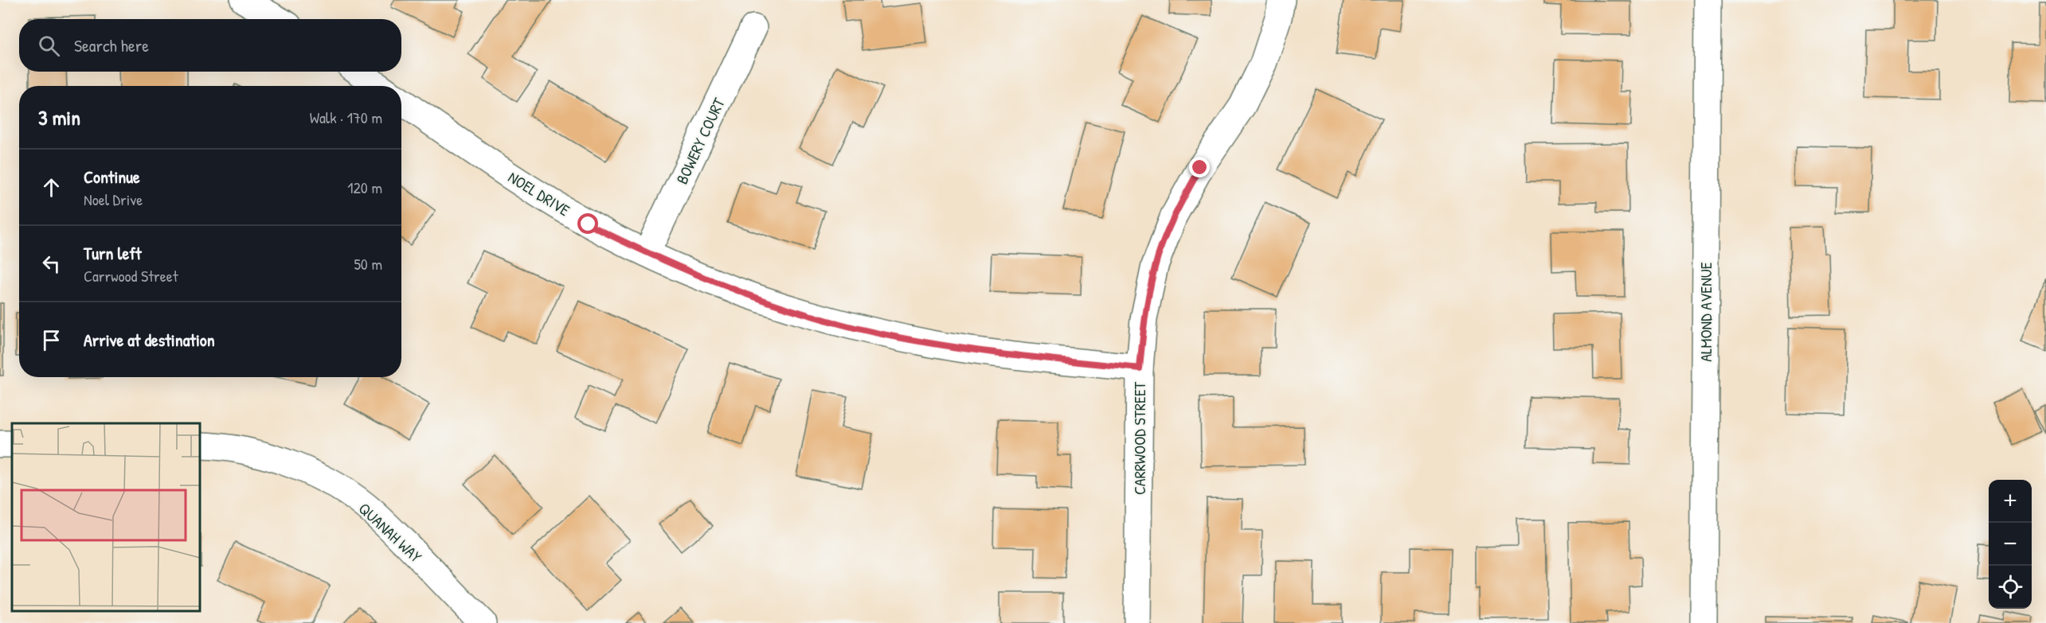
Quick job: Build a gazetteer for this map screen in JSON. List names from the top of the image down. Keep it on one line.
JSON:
{"streets":{"street":["BOWERY COURT","NOEL DRIVE","ALMOND AVENUE","CARRWOOD STREET","QUANAH WAY"]},"crossings":[["BOWERY COURT","NOEL DRIVE"],["NOEL DRIVE","CARRWOOD STREET"]],"page":{"search":"Search here","heading":["3 min","Walk · 170 m"],"list":[["Continue","Noel Drive","120 m"],["Turn left","Carrwood Street","50 m"],"Arrive at destination"],"map_buttons":["+","−"]}}
